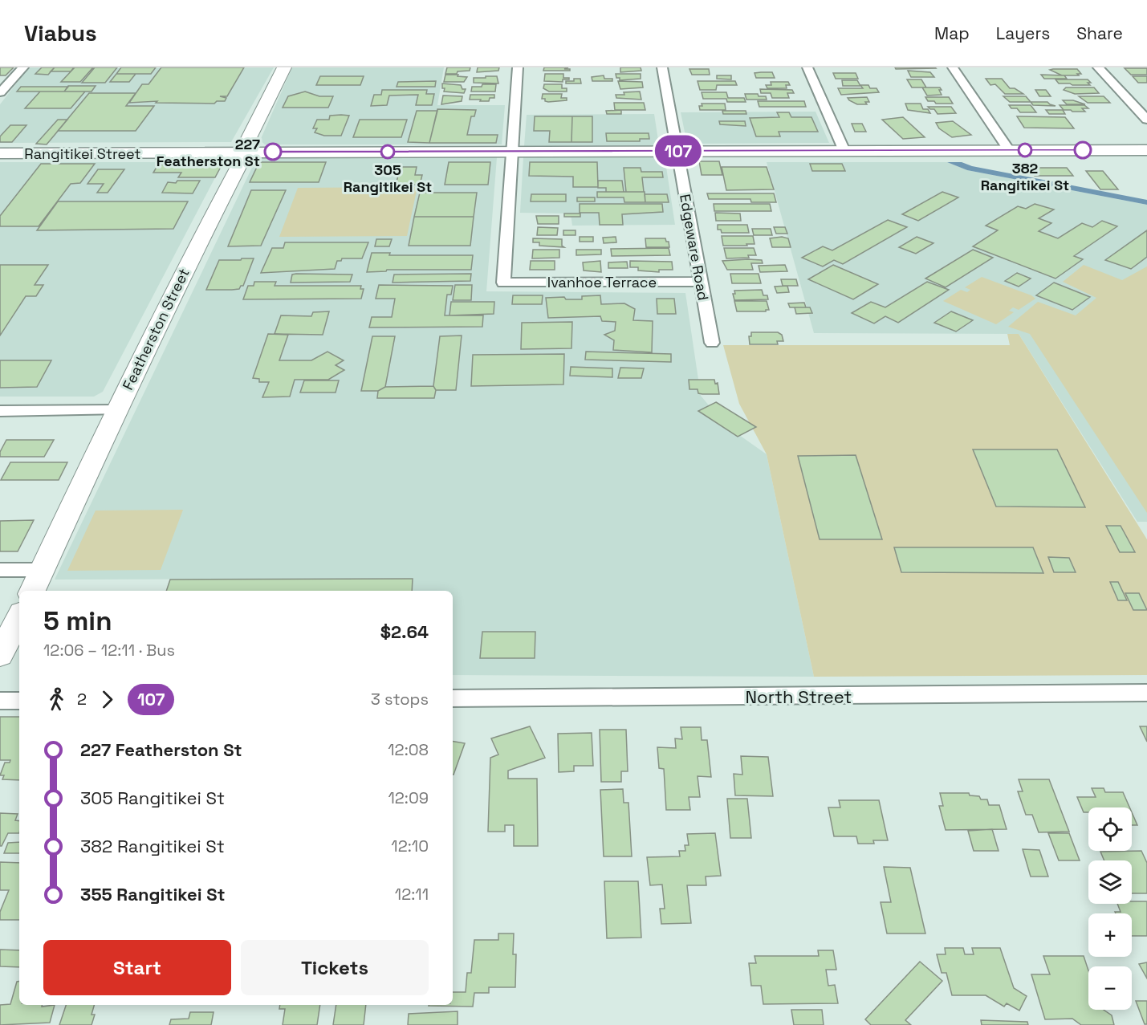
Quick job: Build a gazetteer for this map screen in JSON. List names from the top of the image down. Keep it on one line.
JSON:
{"streets":{"highway":["Rangitikei Street"],"main road":["Featherston Street"],"street":["Edgeware Road","Ivanhoe Terrace","North Street"]},"crossings":[["Rangitikei Street","Edgeware Road"],["Rangitikei Street","Ivanhoe Terrace"],["Rangitikei Street","Featherston Street"],["Edgeware Road","Ivanhoe Terrace"]],"places":["382 Rangitikei St","227 Featherston St","305 Rangitikei St"],"lines":["bus line 107"],"page":{"header":"Viabus","nav":["Map","Layers","Share"],"on_map":"107","heading":["5 min","12:06 – 12:11 · Bus","$2.64"],"legs":["2","107","3 stops"],"list":[{"name":"227 Featherston St","value":"12:08"},{"name":"305 Rangitikei St","value":"12:09"},{"name":"382 Rangitikei St","value":"12:10"},{"name":"355 Rangitikei St","value":"12:11"}],"map_buttons":["+","−"],"buttons":["Start","Tickets"]}}
